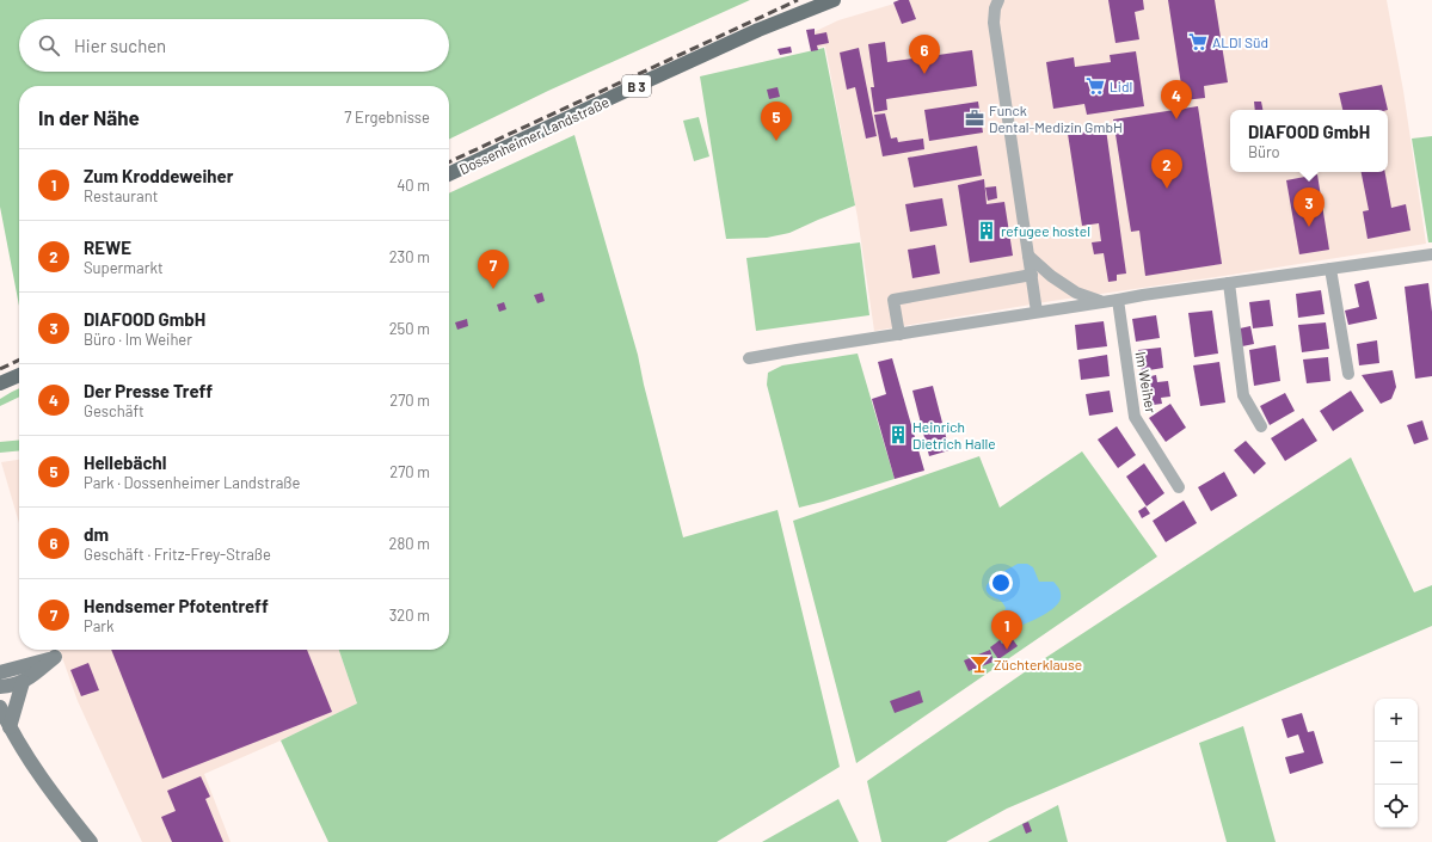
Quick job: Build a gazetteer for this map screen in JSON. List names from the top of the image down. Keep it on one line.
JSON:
{"streets":{"main road":["B 3","Dossenheimer Landstraße"],"street":["Im Weiher"]},"places":{"supermarket":["ALDI Süd","Lidl"],"office":["Funck Dental-Medizin GmbH"],"building":["refugee hostel","Heinrich Dietrich Halle"],"bar":["Züchterklause"]},"page":{"search":"Hier suchen","pins":["6","4","5","2","3","7","1"],"heading":["In der Nähe","7 Ergebnisse"],"popup":["DIAFOOD GmbH","Büro"],"list":[{"mark":"1","name":"Zum Kroddeweiher","note":"Restaurant","value":"40 m"},{"mark":"2","name":"REWE","note":"Supermarkt","value":"230 m"},{"mark":"3","name":"DIAFOOD GmbH","note":"Büro · Im Weiher","value":"250 m"},{"mark":"4","name":"Der Presse Treff","note":"Geschäft","value":"270 m"},{"mark":"5","name":"Hellebächl","note":"Park · Dossenheimer Landstraße","value":"270 m"},{"mark":"6","name":"dm","note":"Geschäft · Fritz-Frey-Straße","value":"280 m"},{"mark":"7","name":"Hendsemer Pfotentreff","note":"Park","value":"320 m"}],"map_buttons":["+","−"]}}
